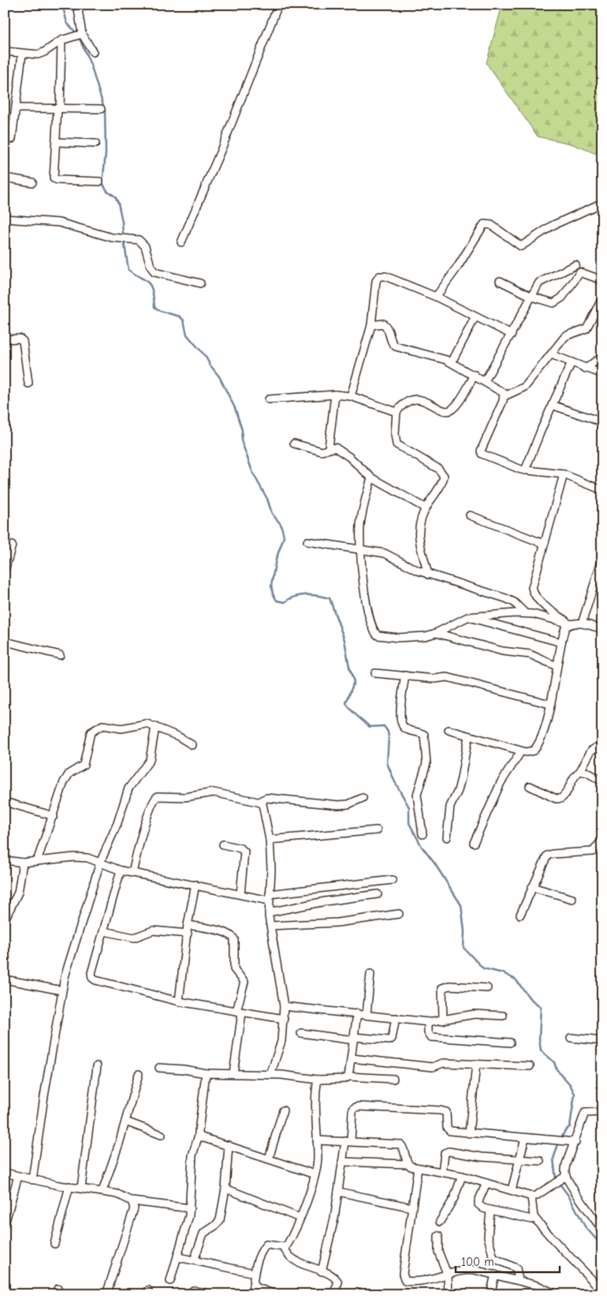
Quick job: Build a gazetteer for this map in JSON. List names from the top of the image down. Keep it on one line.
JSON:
{"scale_bar":"100 m"}
